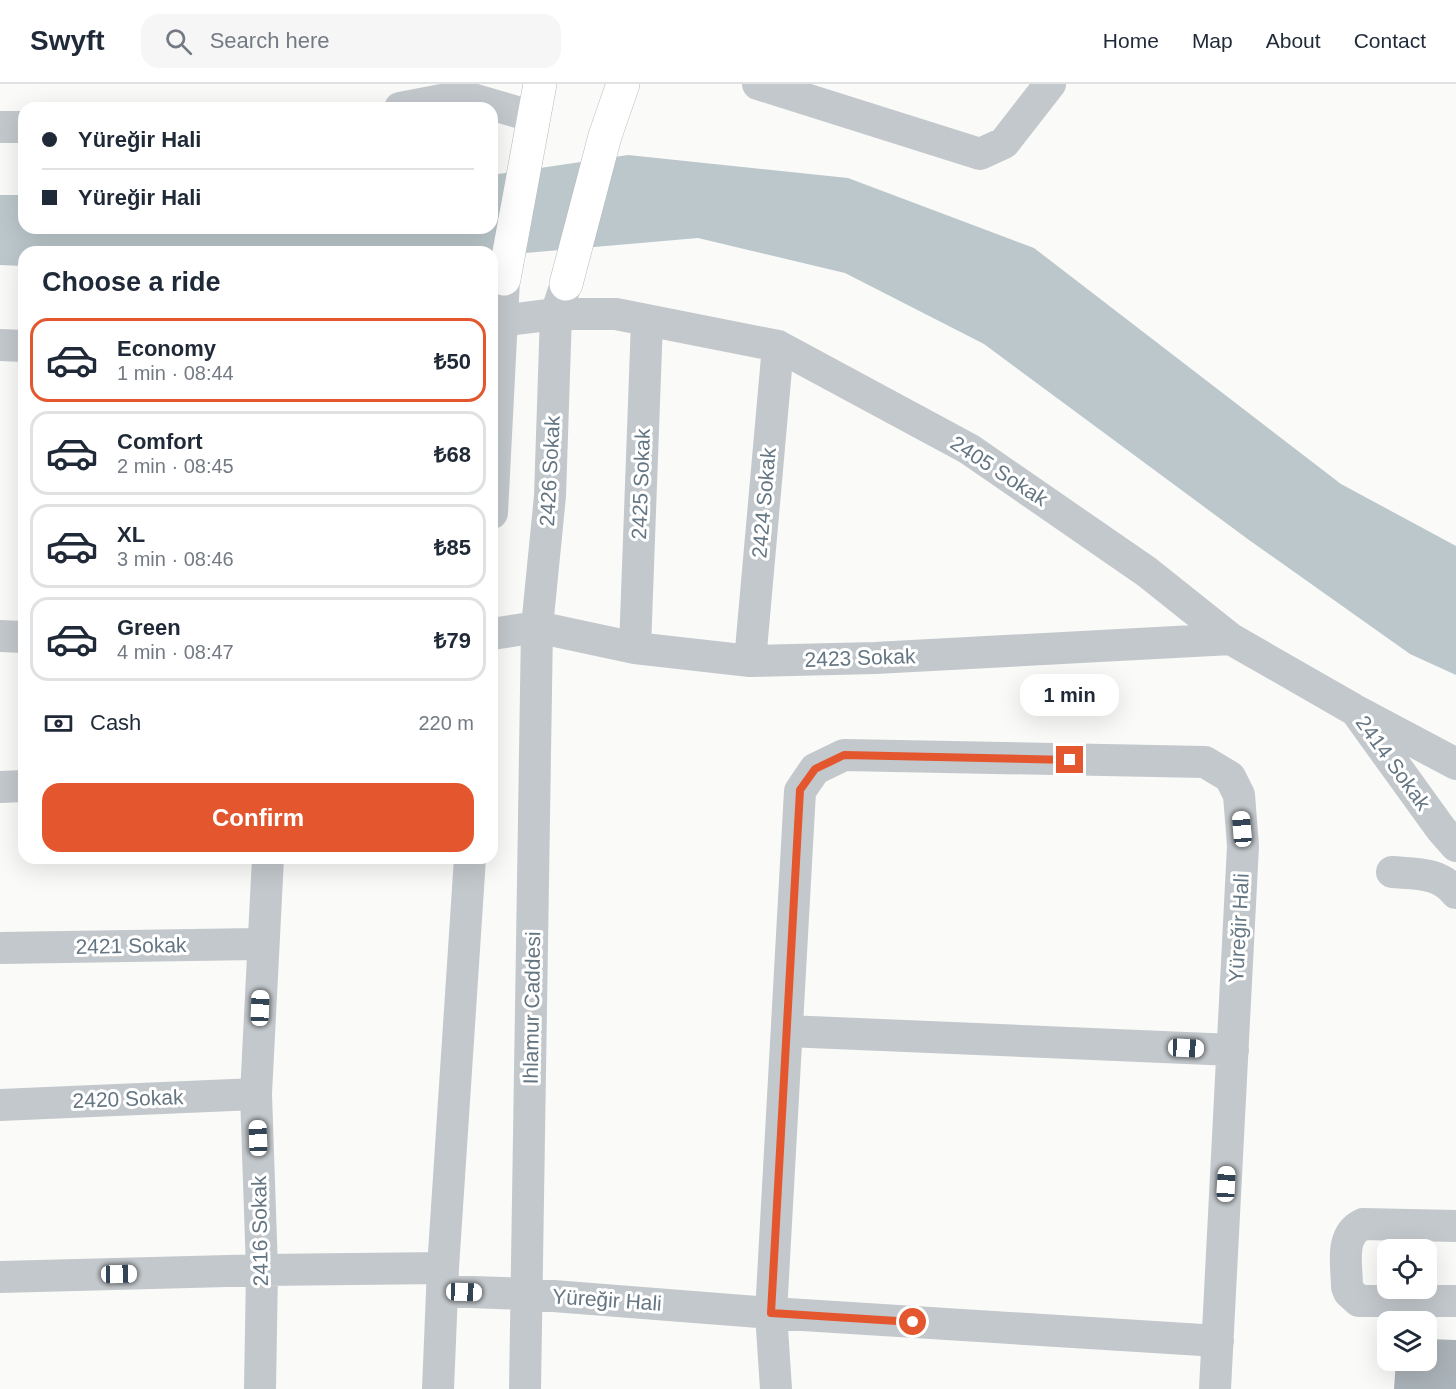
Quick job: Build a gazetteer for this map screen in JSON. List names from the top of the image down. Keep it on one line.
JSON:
{"streets":{"street":["2426 Sokak","2405 Sokak","2425 Sokak","2424 Sokak","2423 Sokak","2414 Sokak","Yüreğir Hali","2421 Sokak","Ihlamur Caddesi","2420 Sokak","2416 Sokak"]},"crossings":[["2426 Sokak","2405 Sokak"],["2426 Sokak","2423 Sokak"],["2426 Sokak","Ihlamur Caddesi"],["2405 Sokak","2425 Sokak"],["2405 Sokak","2424 Sokak"],["2405 Sokak","2423 Sokak"],["2405 Sokak","2414 Sokak"],["2425 Sokak","2423 Sokak"],["2424 Sokak","2423 Sokak"],["2423 Sokak","Ihlamur Caddesi"],["Yüreğir Hali","Ihlamur Caddesi"],["Yüreğir Hali","2416 Sokak"],["2421 Sokak","2416 Sokak"],["2420 Sokak","2416 Sokak"]],"page":{"header":"Swyft","search":"Search here","nav":["Home","Map","About","Contact"],"banner":["Yüreğir Hali","Yüreğir Hali"],"heading":"Choose a ride","list":[{"name":"Economy","note":"1 min · 08:44","value":"₺50"},{"name":"Comfort","note":"2 min · 08:45","value":"₺68"},{"name":"XL","note":"3 min · 08:46","value":"₺85"},{"name":"Green","note":"4 min · 08:47","value":"₺79"}],"bubble":"1 min","pay":["Cash","220 m"],"buttons":"Confirm"}}
